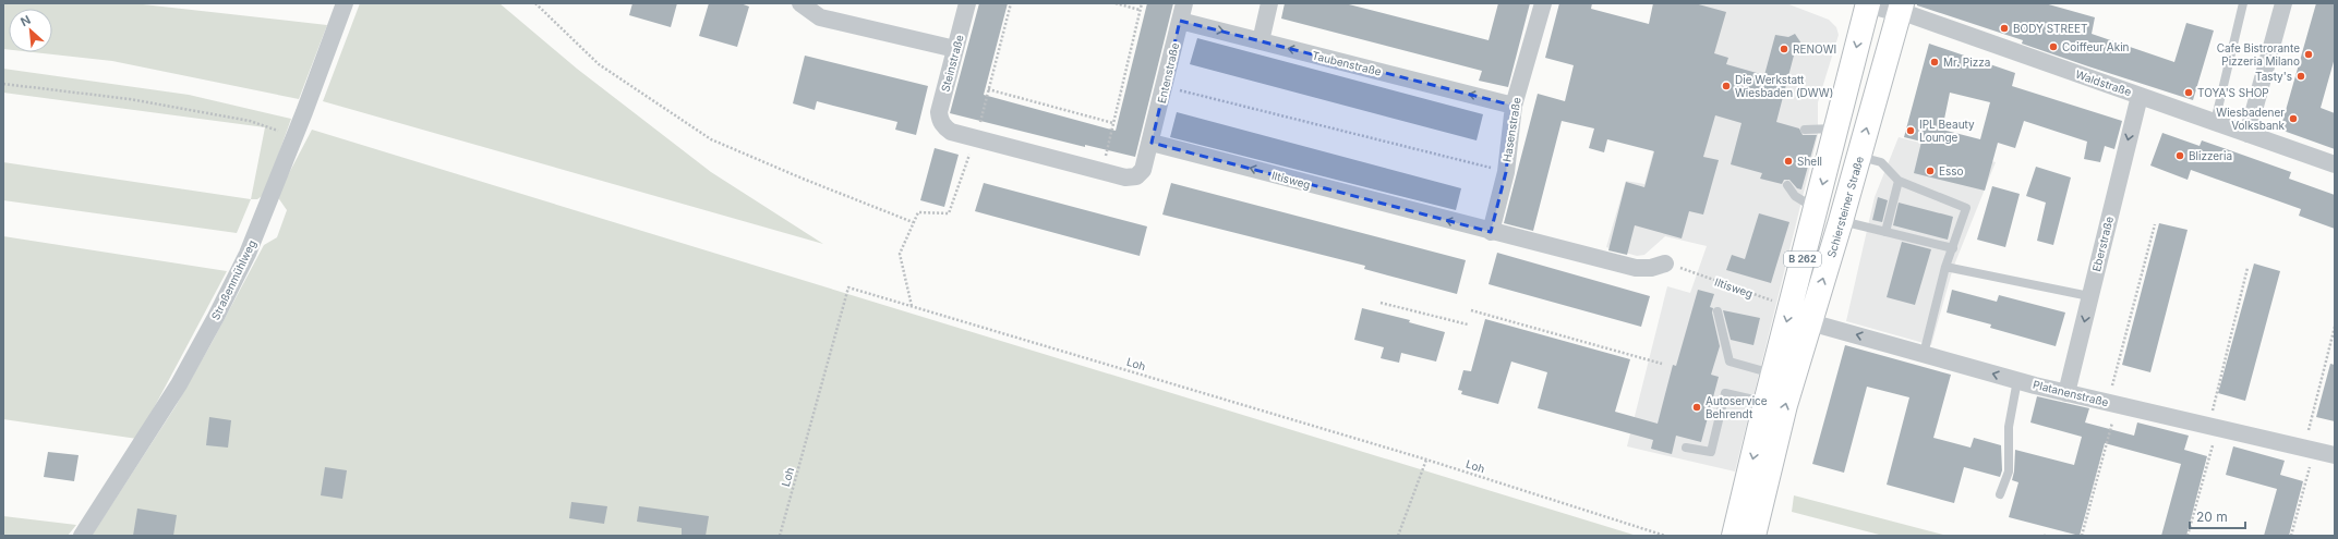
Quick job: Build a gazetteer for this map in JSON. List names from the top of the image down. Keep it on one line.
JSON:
{"streets":{"main road":["Schiersteiner Straße","B 262"],"street":["Steinstraße","Taubenstraße","Entenstraße","Waldstraße","Hasenstraße","Iltisweg","Eberstraße","Straßenmühlweg","Platanenstraße"],"path":["Loh"]},"crossings":[["Taubenstraße","Entenstraße"],["Taubenstraße","Hasenstraße"],["Entenstraße","Iltisweg"],["Waldstraße","Schiersteiner Straße"],["Waldstraße","Eberstraße"],["Waldstraße","B 262"],["Hasenstraße","Iltisweg"],["Schiersteiner Straße","Platanenstraße"],["Eberstraße","Platanenstraße"]],"one_way":["Iltisweg","Eberstraße","Platanenstraße"],"places":["BODY STREET","Coiffeur Akin","RENOWI","Cafe Bistrorante Pizzeria Milano","Mr. Pizza","Tasty's","Die Werkstatt Wiesbaden (DWW)","TOYA'S SHOP","Wiesbadener Volksbank","IPL Beauty Lounge","Blizzeria","Shell","Esso","Autoservice Behrendt"],"scale_bar":"20 m","north":"top left"}
